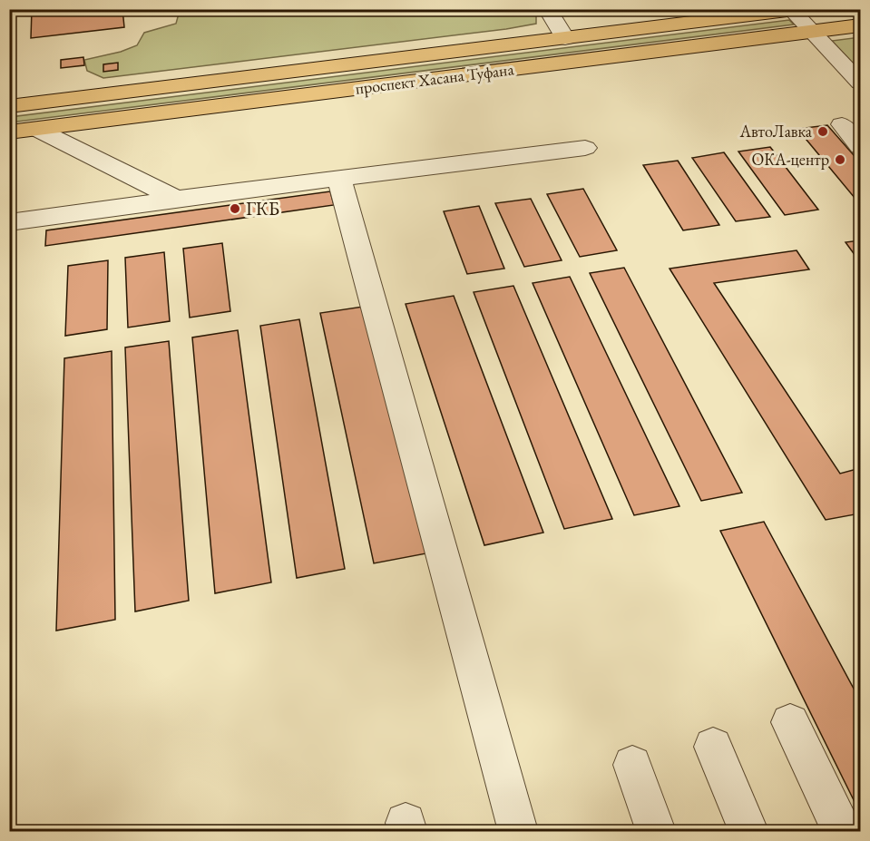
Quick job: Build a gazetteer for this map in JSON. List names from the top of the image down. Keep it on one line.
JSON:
{"streets":{"main road":["проспект Хасана Туфана"]},"places":["АвтоЛавка","ОКА-центр","ГКБ"]}
